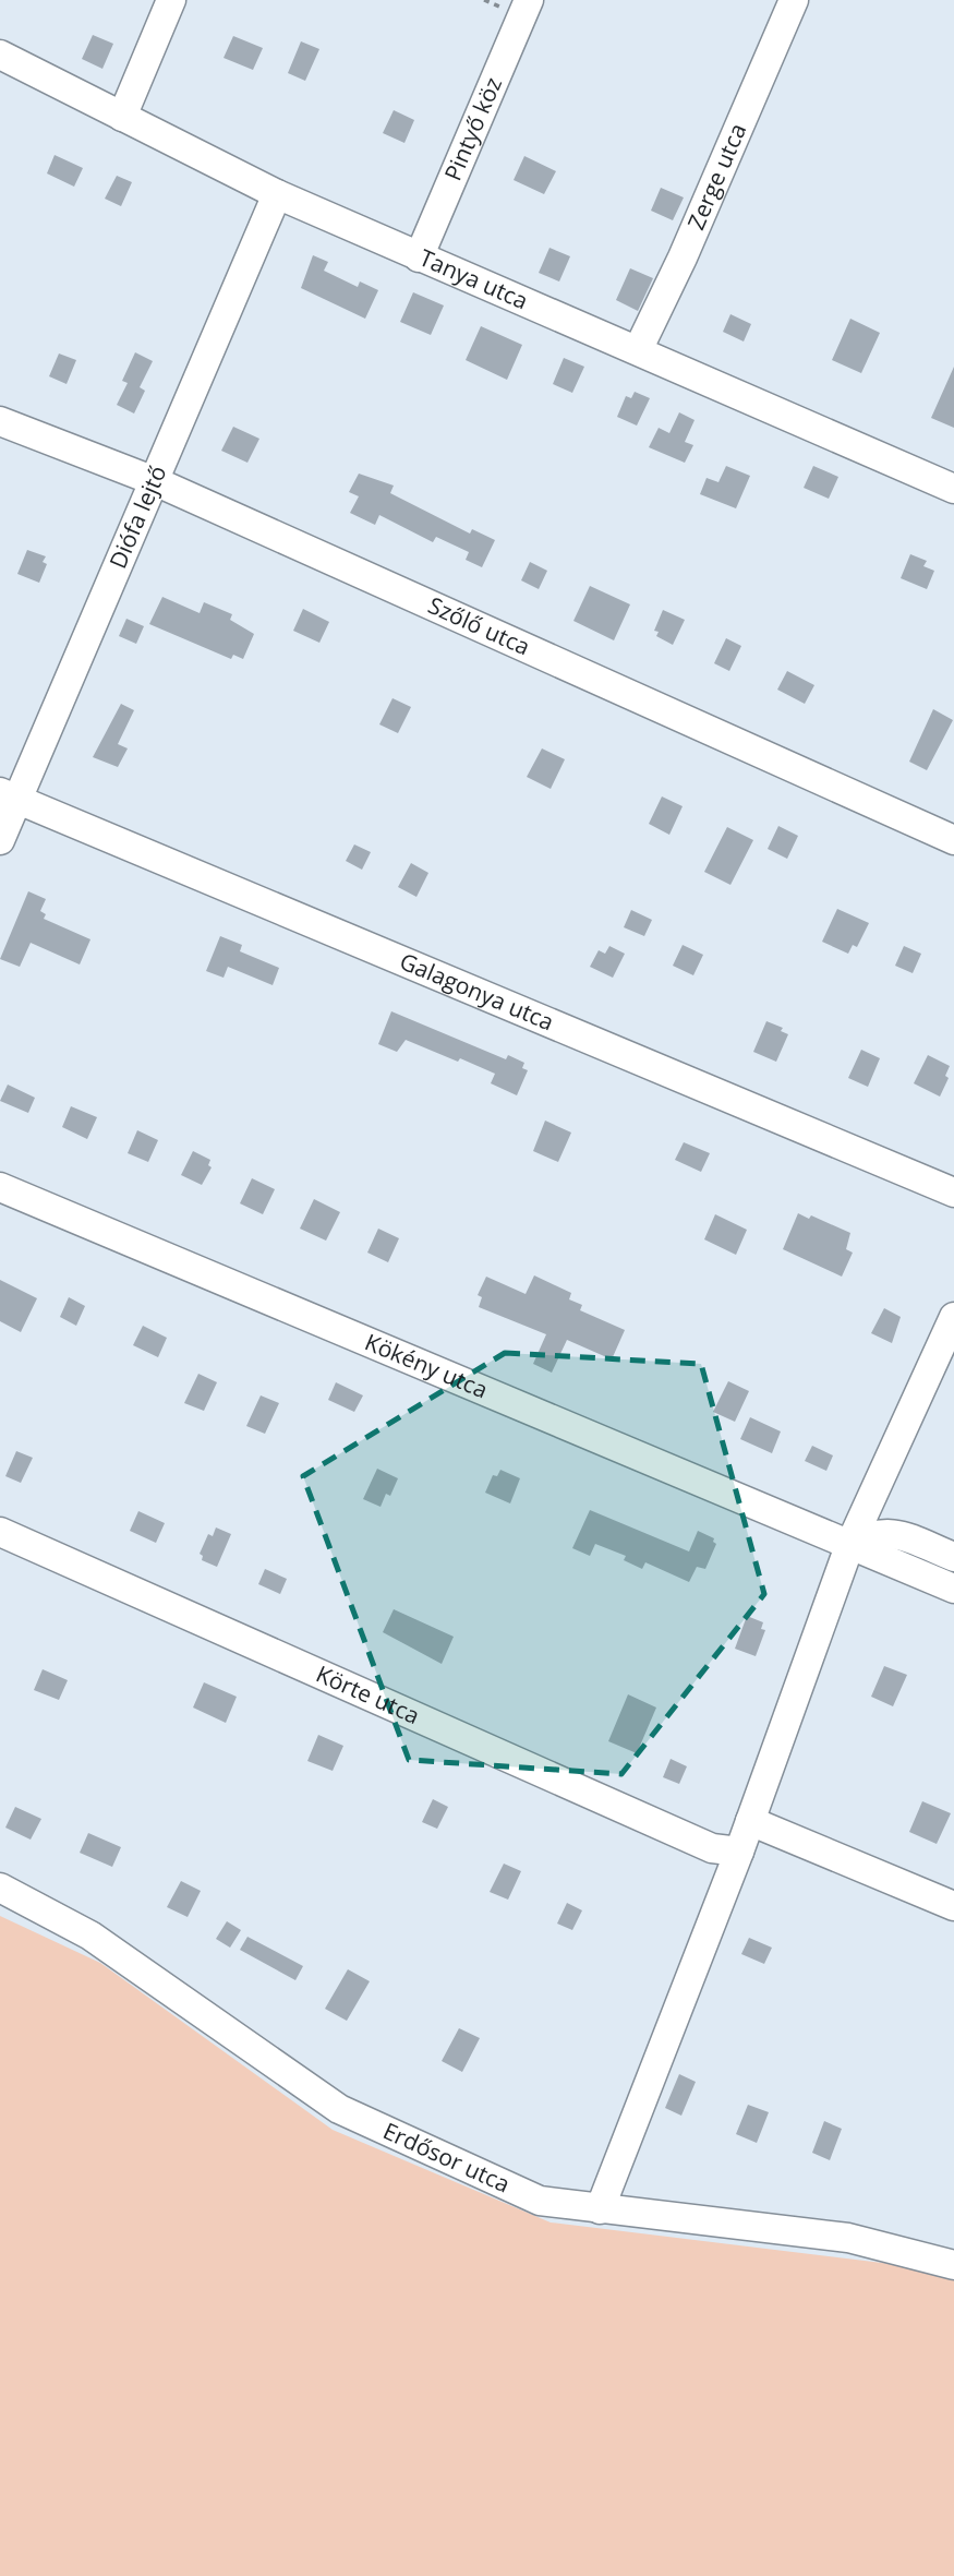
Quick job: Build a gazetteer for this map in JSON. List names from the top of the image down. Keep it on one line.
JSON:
{"streets":{"street":["Pintyő köz","Zerge utca","Tanya utca","Diófa lejtő","Szőlő utca","Galagonya utca","Kökény utca","Körte utca","Erdősor utca"]},"crossings":[["Pintyő köz","Tanya utca"],["Zerge utca","Tanya utca"],["Tanya utca","Diófa lejtő"],["Diófa lejtő","Szőlő utca"],["Diófa lejtő","Galagonya utca"]]}
